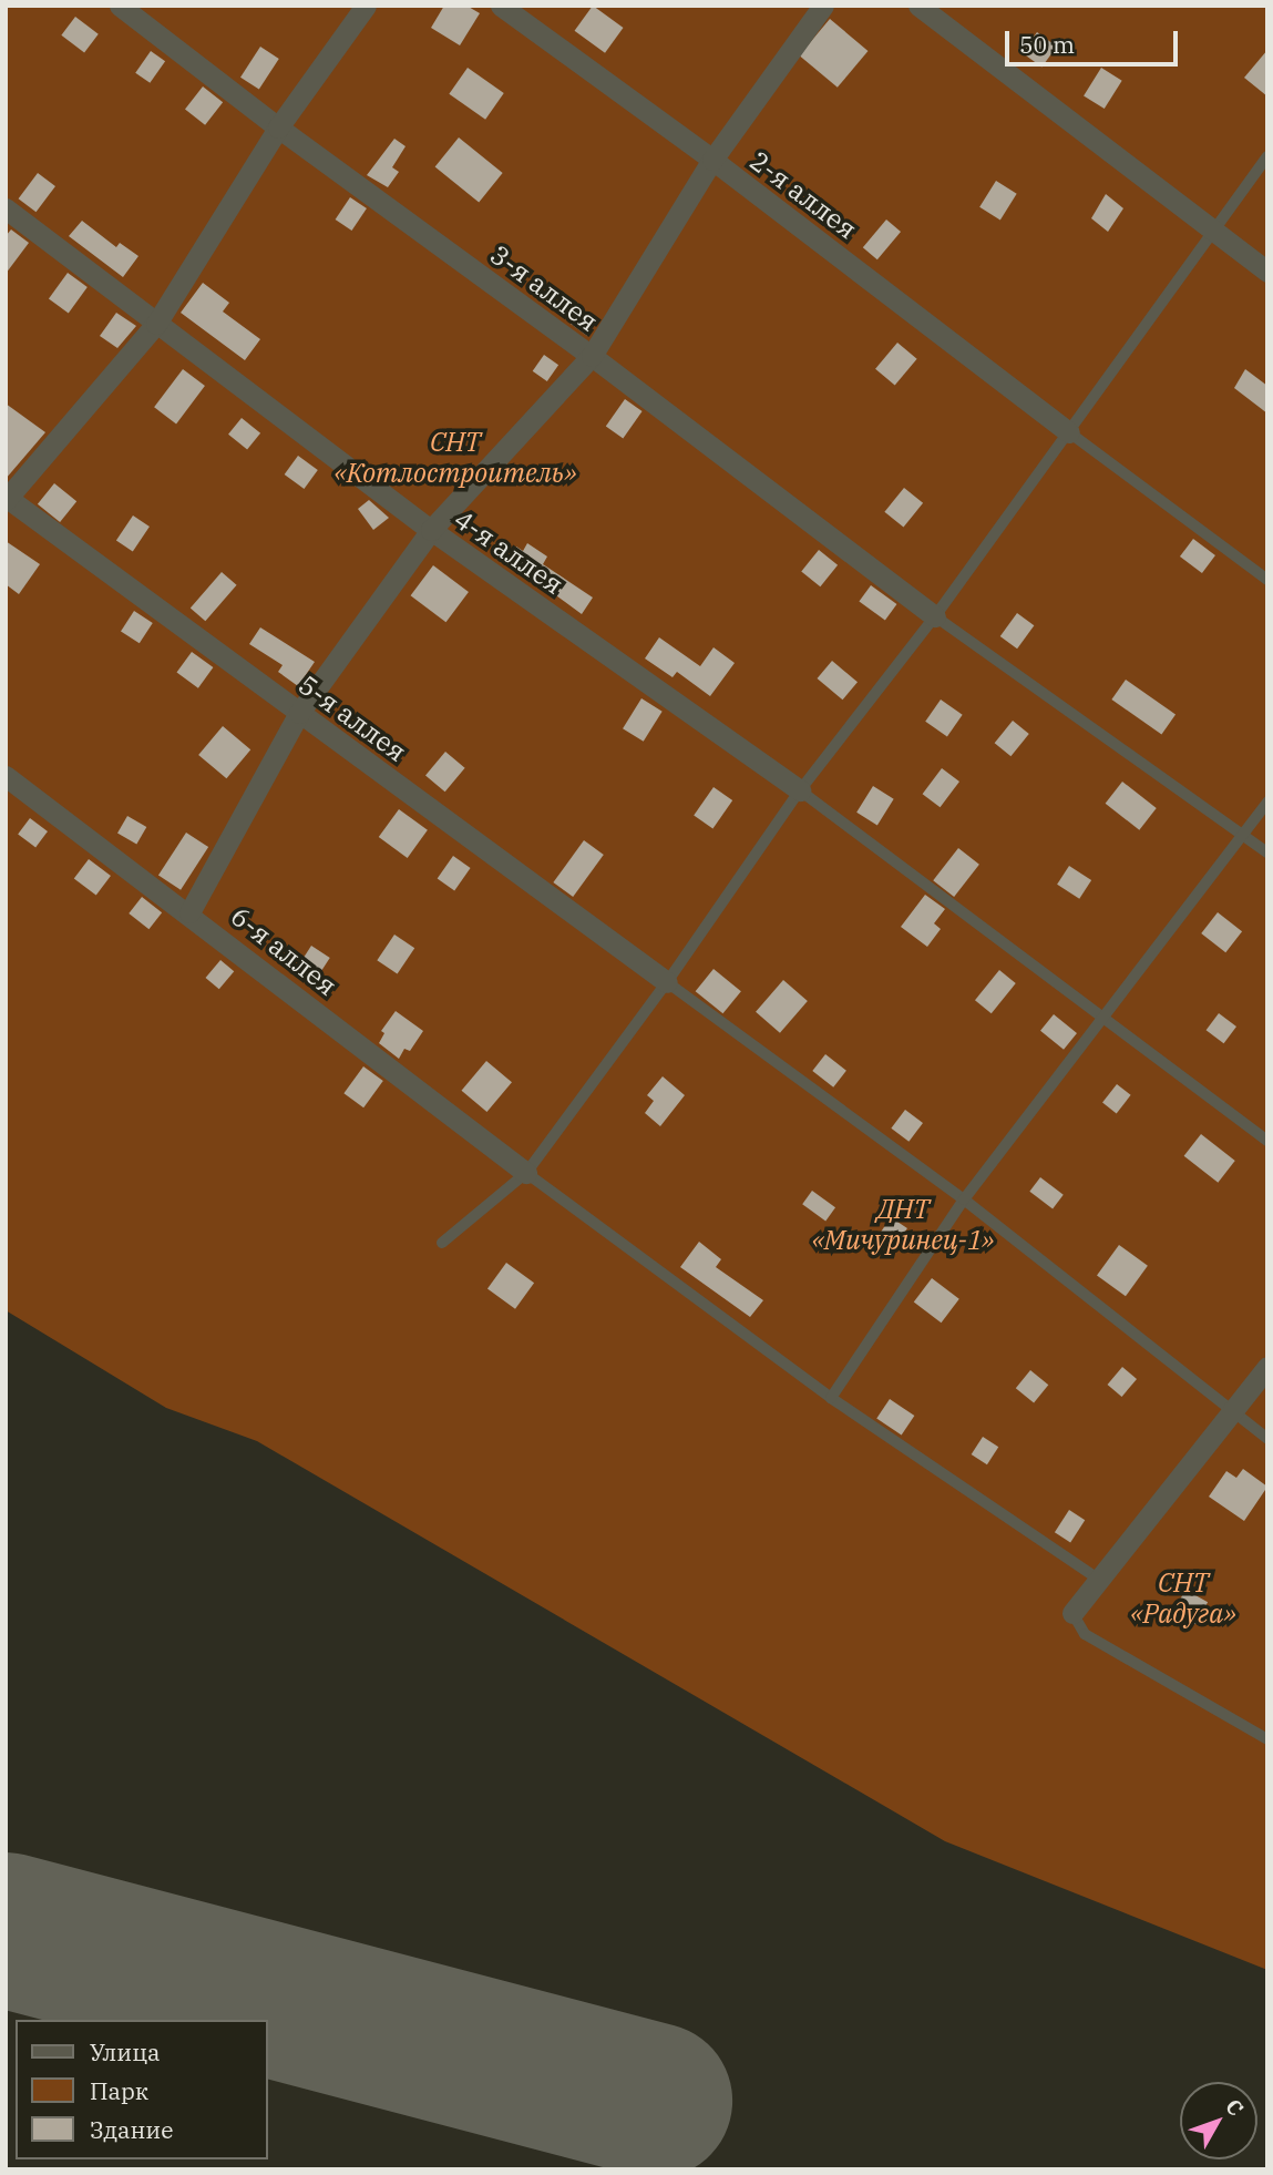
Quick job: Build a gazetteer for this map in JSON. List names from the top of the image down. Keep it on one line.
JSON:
{"streets":{"street":["2-я аллея","3-я аллея","4-я аллея","5-я аллея","6-я аллея"]},"parks":["СНТ «Котлостроитель»","ДНТ «Мичуринец-1»","СНТ «Радуга»"],"legend":["Улица","Парк","Здание"],"scale_bar":"50 m","north":"top right"}
